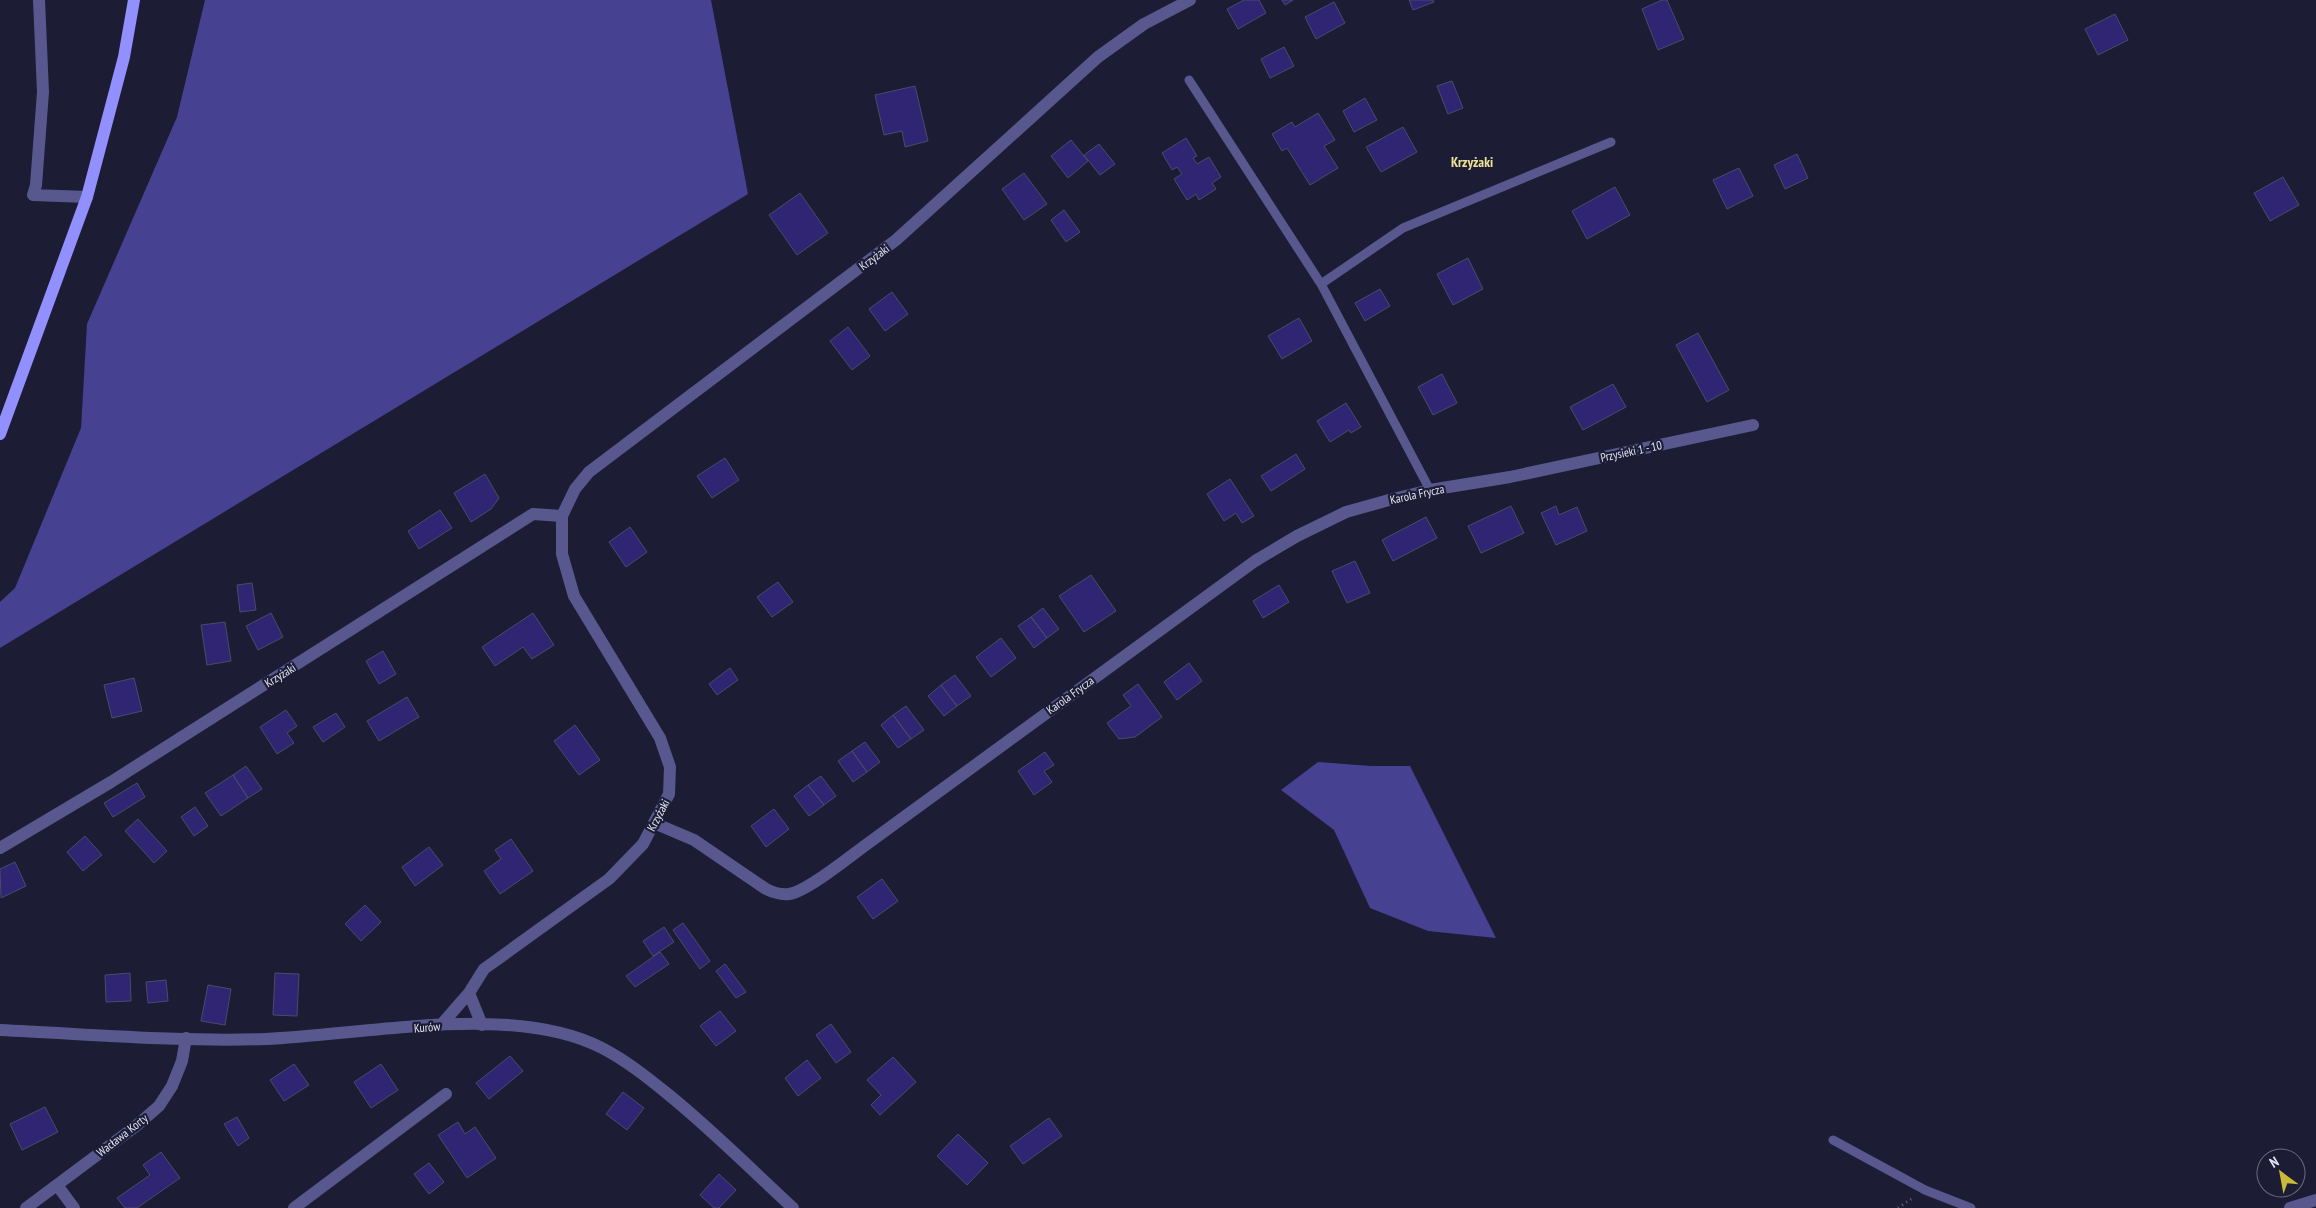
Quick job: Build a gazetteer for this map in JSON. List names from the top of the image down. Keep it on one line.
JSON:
{"streets":{"street":["Krzyżaki","Przysieki 1 - 10","Karola Frycza","Kurów","Wacława Korty"]},"crossings":[["Krzyżaki","Karola Frycza"],["Krzyżaki","Kurów"],["Przysieki 1 - 10","Karola Frycza"],["Kurów","Wacława Korty"]],"districts":["Krzyżaki"],"north":"top left"}
